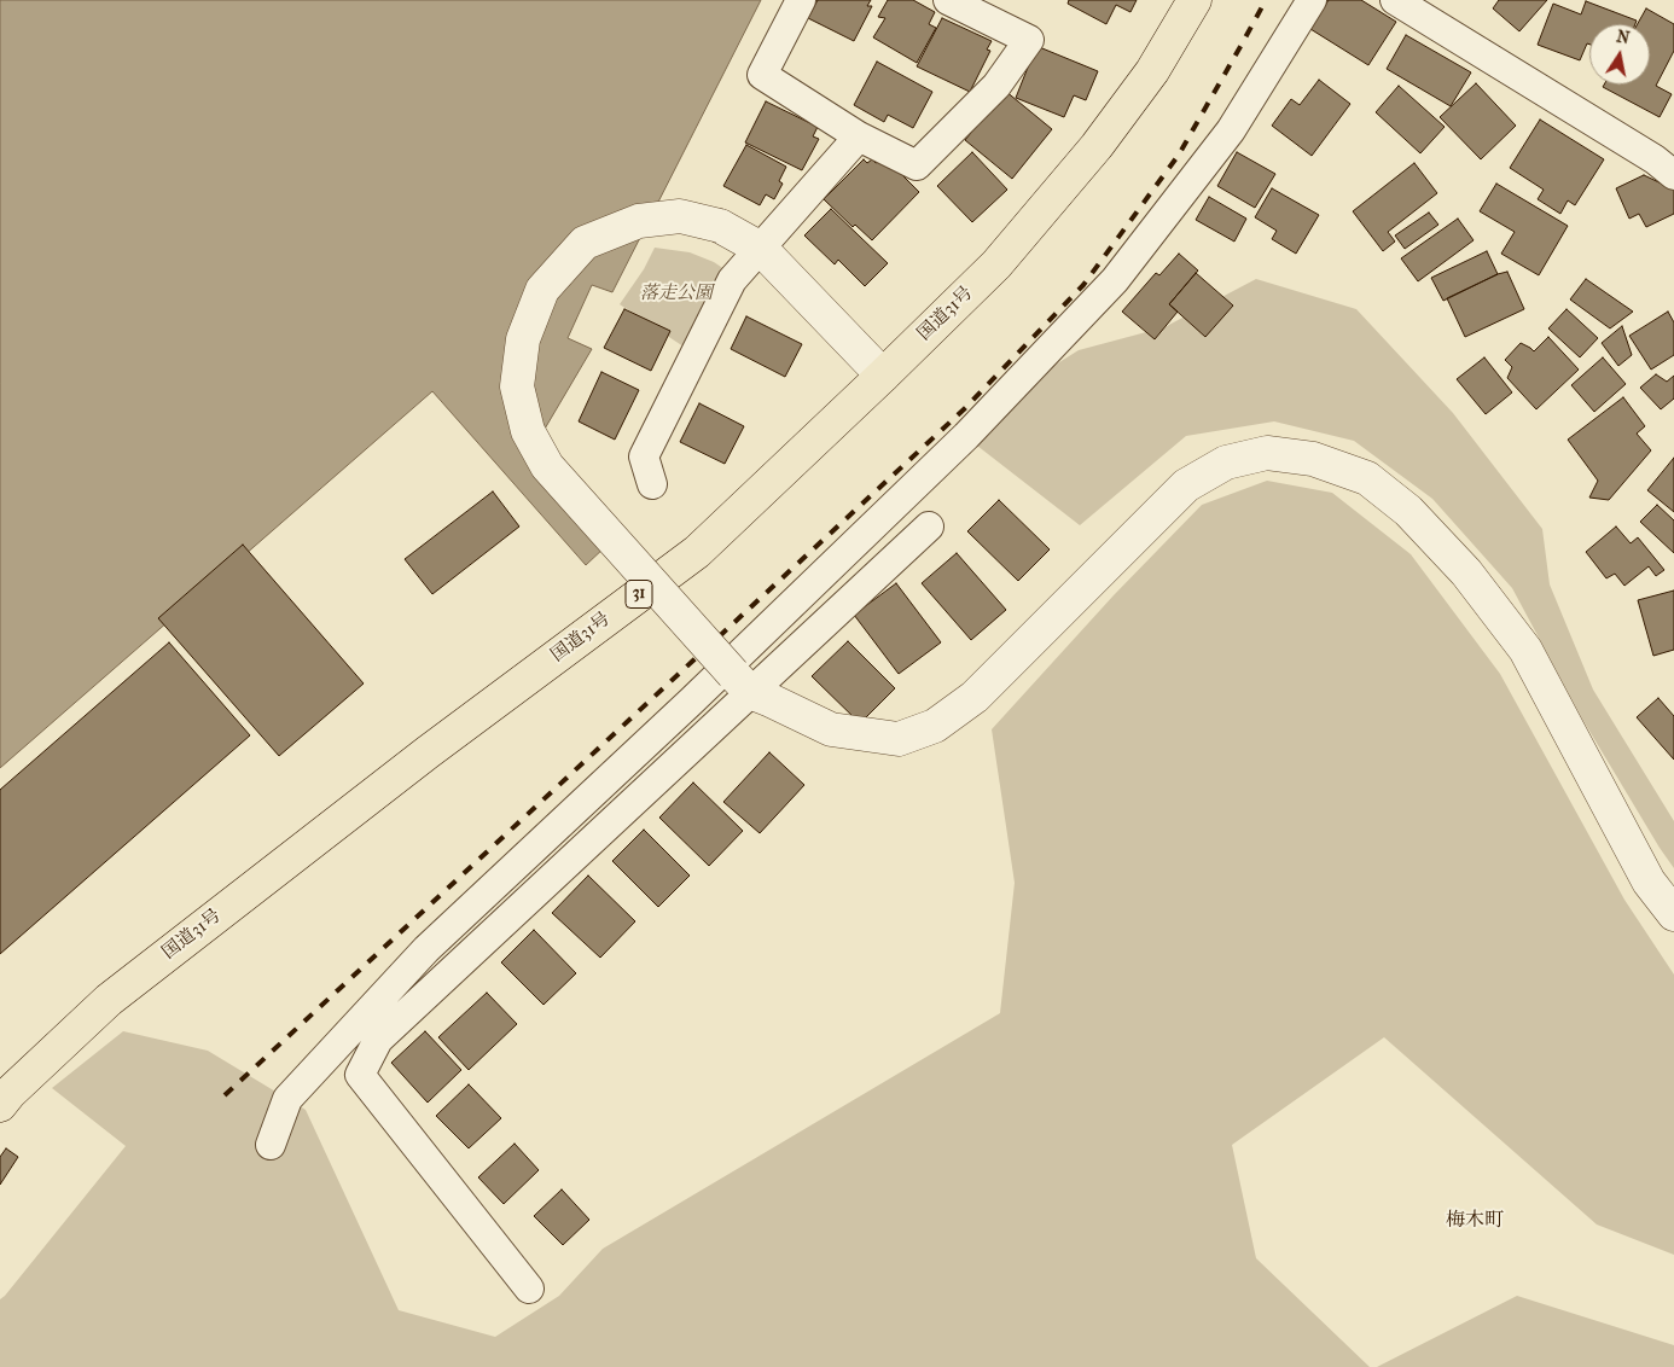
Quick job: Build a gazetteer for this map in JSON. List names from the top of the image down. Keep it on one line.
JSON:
{"streets":{"highway":["国道31号","31"]},"districts":["梅木町"],"parks":["落走公園"],"north":"top"}
